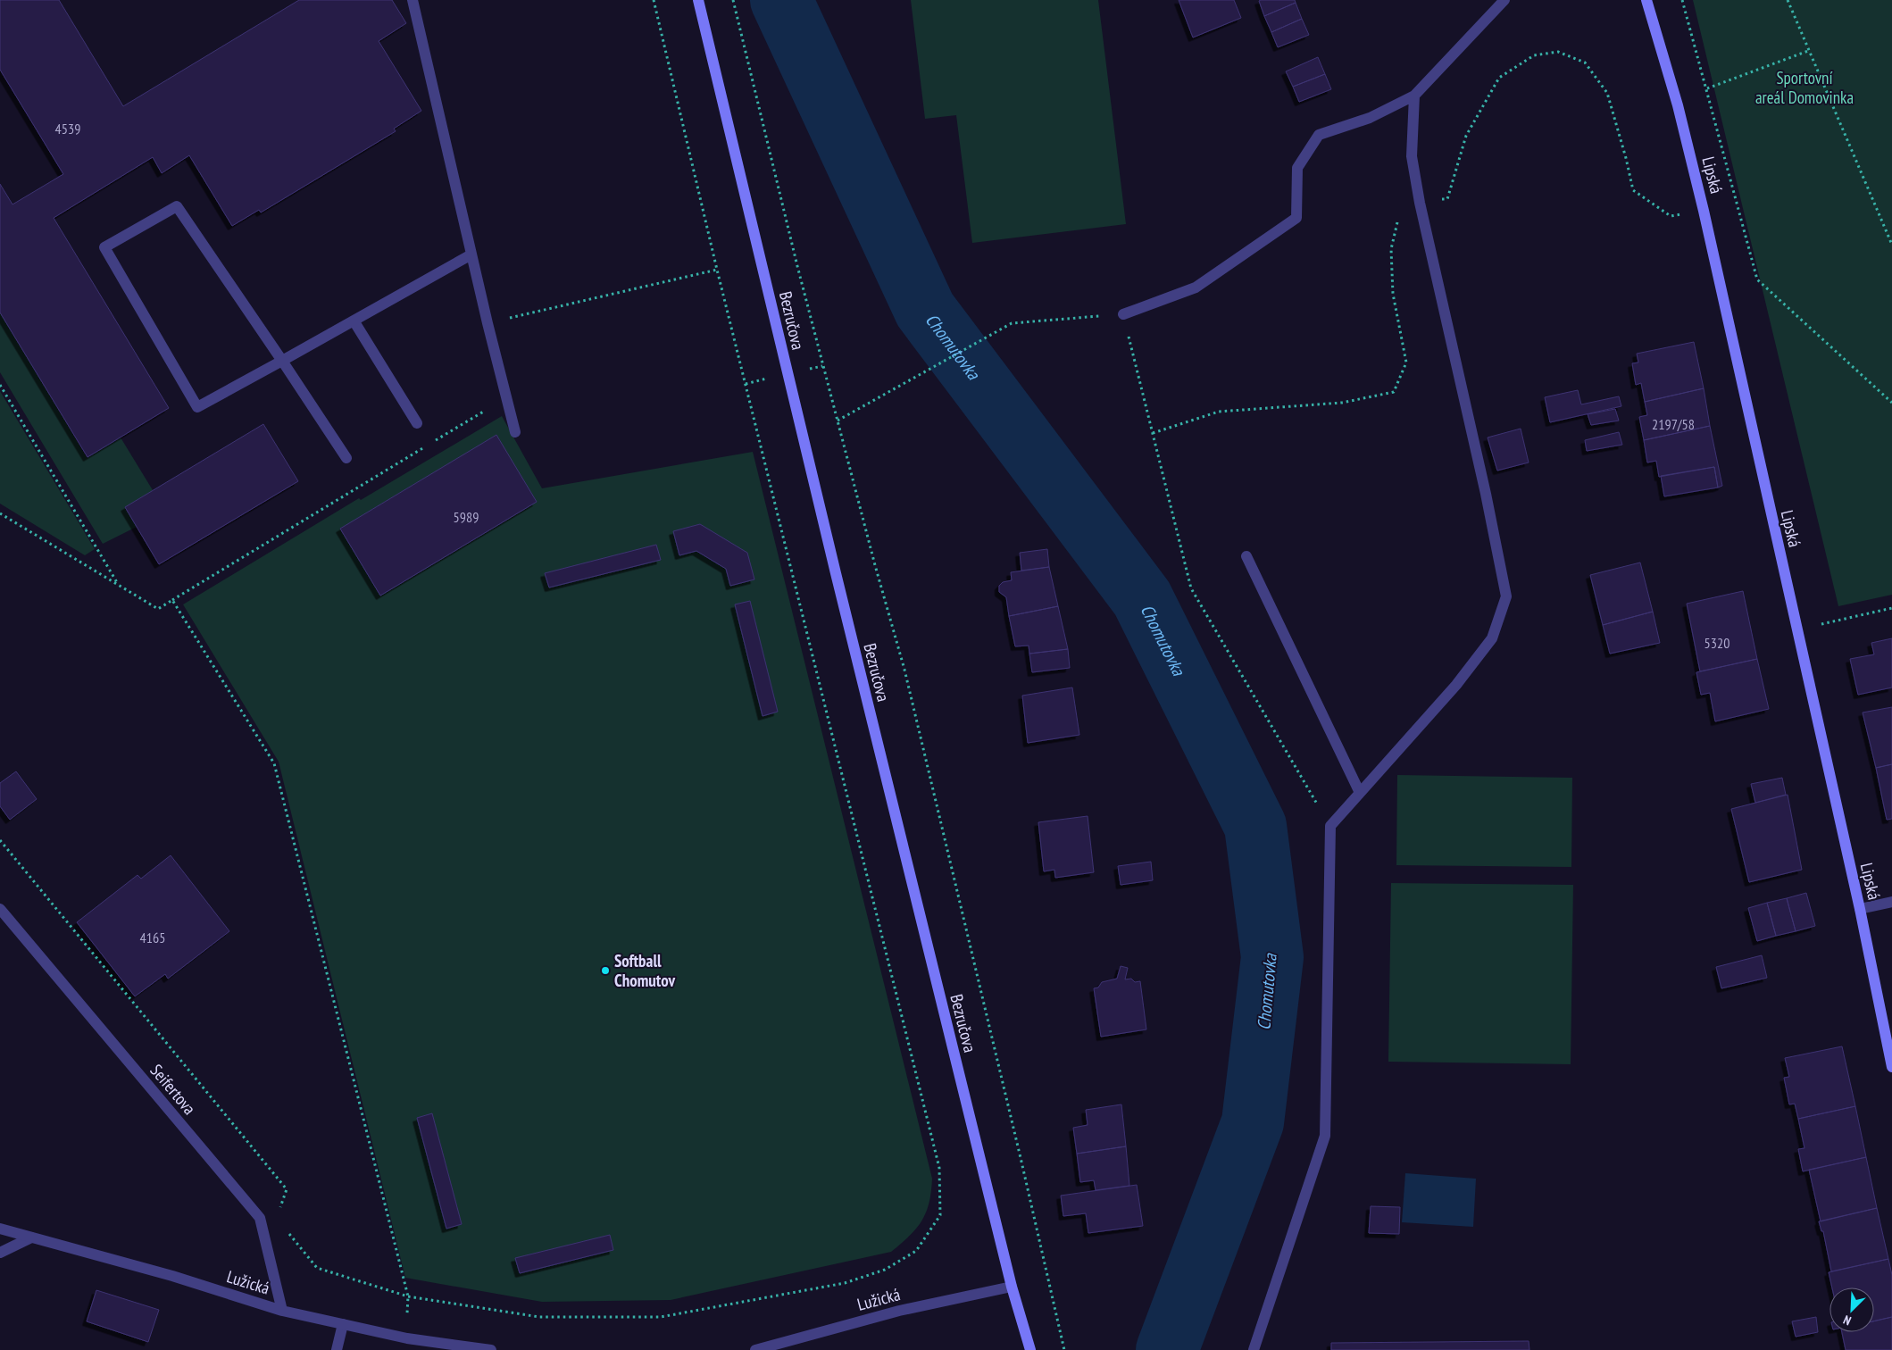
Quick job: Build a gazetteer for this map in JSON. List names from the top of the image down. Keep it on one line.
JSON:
{"streets":{"street":["Lipská","Bezručova","Seifertova","Lužická"]},"crossings":[["Bezručova","Lužická"],["Seifertova","Lužická"]],"water":["Chomutovka"],"parks":["Sportovní areál Domovinka"],"places":["Softball Chomutov"],"house_numbers":["4539","2197/58","5989","5320","4165"],"north":"bottom left"}
